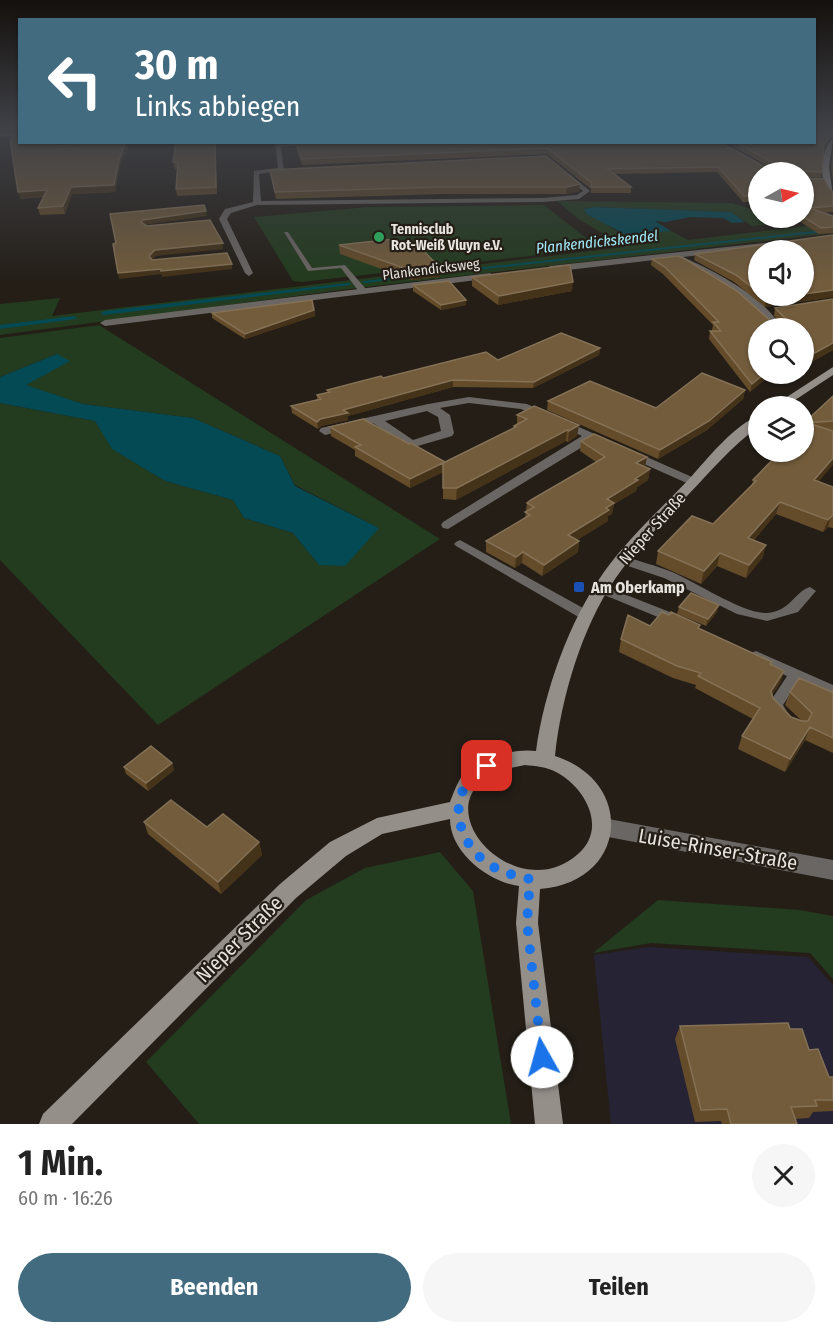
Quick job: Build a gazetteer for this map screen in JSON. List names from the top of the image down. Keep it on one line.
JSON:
{"streets":{"street":["Plankendicksweg","Nieper Straße","Luise-Rinser-Straße"]},"crossings":[["Nieper Straße","Luise-Rinser-Straße"]],"water":["Plankendickskendel"],"places":{"other":["Tennisclub Rot-Weiß Vluyn e.V."],"transit":["Am Oberkamp"]},"north":"right","page":{"turn":["30 m","Links abbiegen"],"heading":["1 Min.","60 m · 16:26"],"buttons":["Beenden","Teilen"]}}
